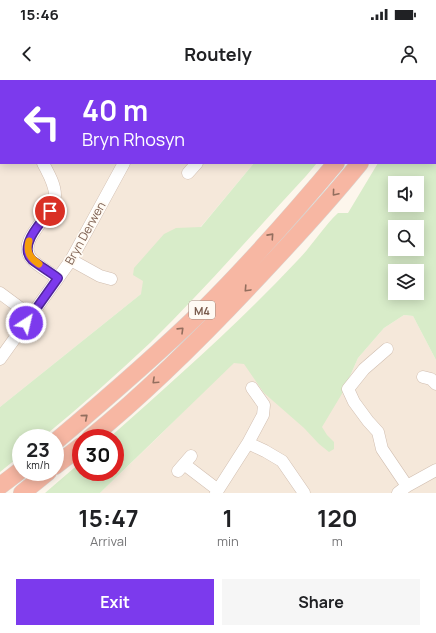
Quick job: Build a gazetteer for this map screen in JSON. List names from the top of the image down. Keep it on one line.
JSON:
{"streets":{"highway":["M4"],"street":["Bryn Derwen"]},"page":{"status":"15:46","header":"Routely","turn":["40 m","Bryn Rhosyn"],"speed":"23 km/h","limit":"30","eta":["15:47","Arrival","1","min","120","m"],"buttons":["Exit","Share"]}}
